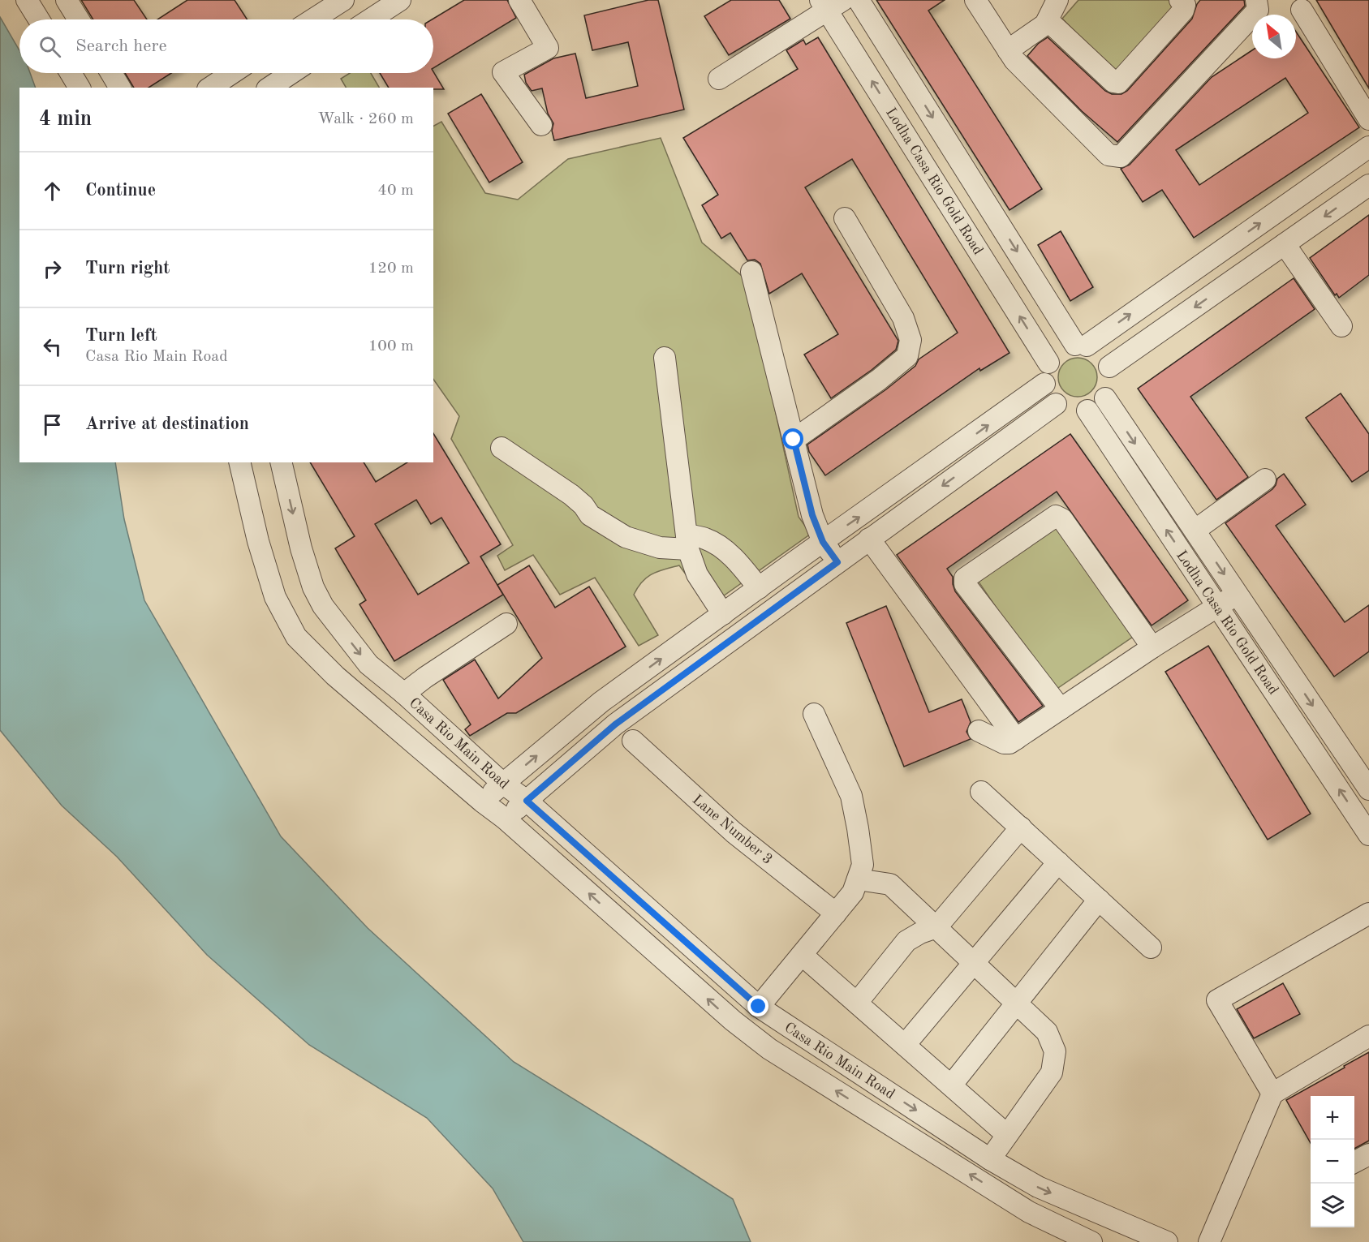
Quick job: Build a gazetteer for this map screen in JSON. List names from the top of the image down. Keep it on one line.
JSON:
{"streets":{"street":["Lodha Casa Rio Gold Road","Casa Rio Main Road","Lane Number 3"]},"north":"top left","page":{"search":"Search here","heading":["4 min","Walk · 260 m"],"list":[["Continue","40 m"],["Turn right","120 m"],["Turn left","Casa Rio Main Road","100 m"],"Arrive at destination"],"map_buttons":["+","−"]}}
